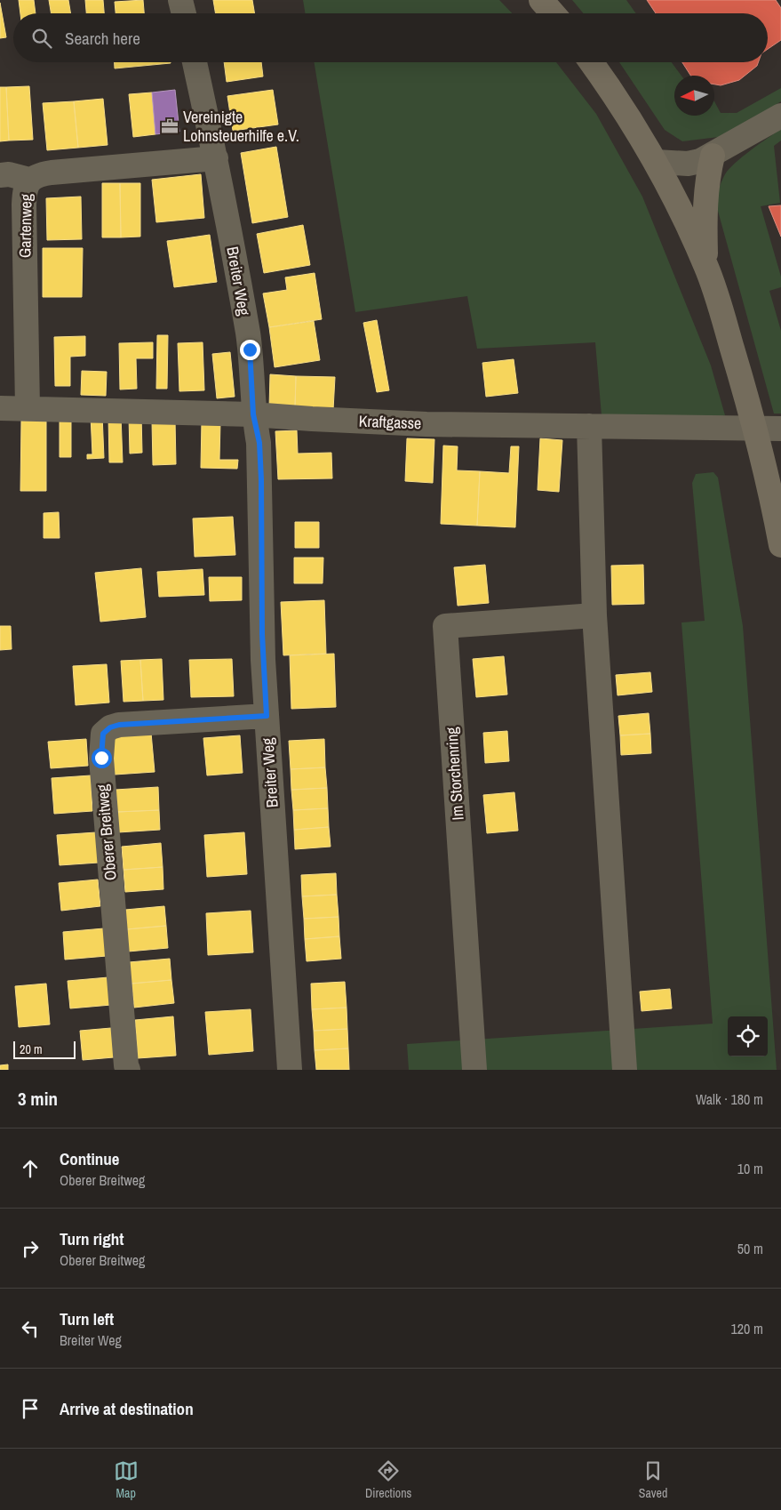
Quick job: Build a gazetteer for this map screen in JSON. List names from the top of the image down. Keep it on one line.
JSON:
{"streets":{"street":["Gartenweg","Breiter Weg","Kraftgasse","Im Storchenring","Oberer Breitweg"]},"crossings":[["Gartenweg","Breiter Weg"],["Gartenweg","Kraftgasse"],["Breiter Weg","Kraftgasse"],["Breiter Weg","Oberer Breitweg"]],"places":{"office":["Vereinigte Lohnsteuerhilfe e.V."]},"scale_bar":"20 m","north":"left","page":{"search":"Search here","scale":"20 m","heading":["3 min","Walk · 180 m"],"list":[["Continue","Oberer Breitweg","10 m"],["Turn right","Oberer Breitweg","50 m"],["Turn left","Breiter Weg","120 m"],"Arrive at destination"],"nav":["Map","Directions","Saved"]}}
